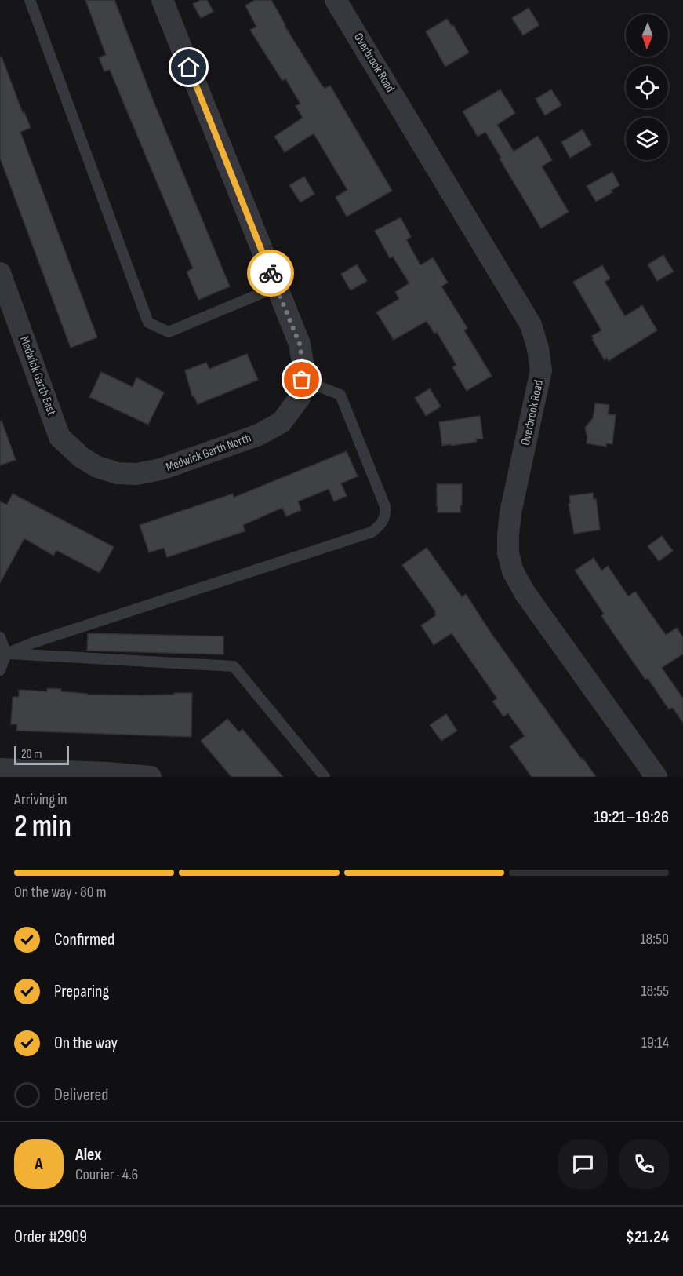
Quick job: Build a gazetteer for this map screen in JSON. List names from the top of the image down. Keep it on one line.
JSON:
{"streets":{"street":["Overbrook Road","Medwick Garth East","Medwick Garth North"]},"crossings":[["Medwick Garth East","Medwick Garth North"]],"scale_bar":"20 m","north":"bottom","page":{"scale":"20 m","heading":["2 min","Arriving in","19:21–19:26"],"panel":["Alex","Courier · 4.6","Order #2909","$21.24"],"bar":"On the way · 80 m","list":[["Confirmed","18:50"],["Preparing","18:55"],["On the way","19:14"],"Delivered"],"round":"A"}}
